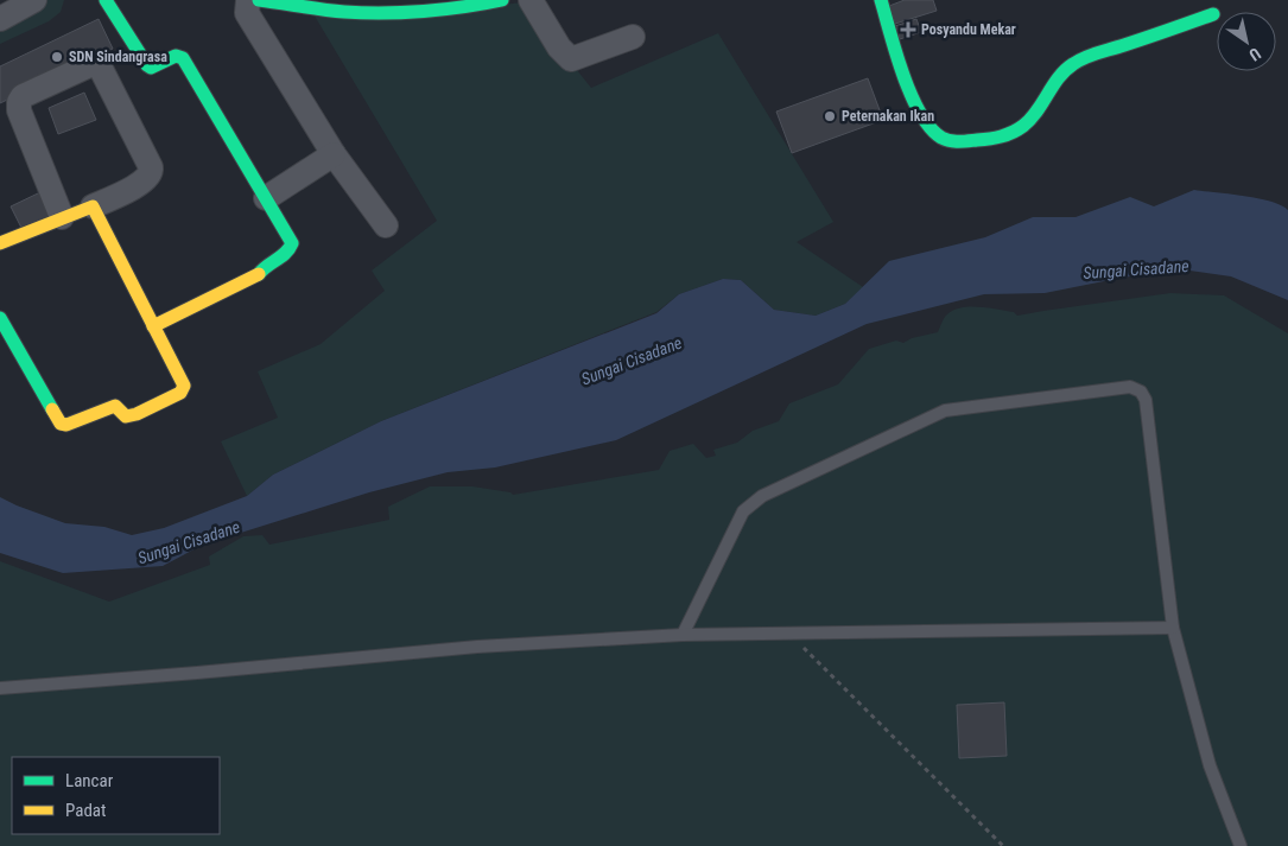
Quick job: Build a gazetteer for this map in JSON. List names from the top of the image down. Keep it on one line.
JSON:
{"water":["Sungai Cisadane"],"places":{"health":["Posyandu Mekar"],"other":["SDN Sindangrasa","Peternakan Ikan"]},"legend":["Lancar","Padat"],"north":"bottom right"}
